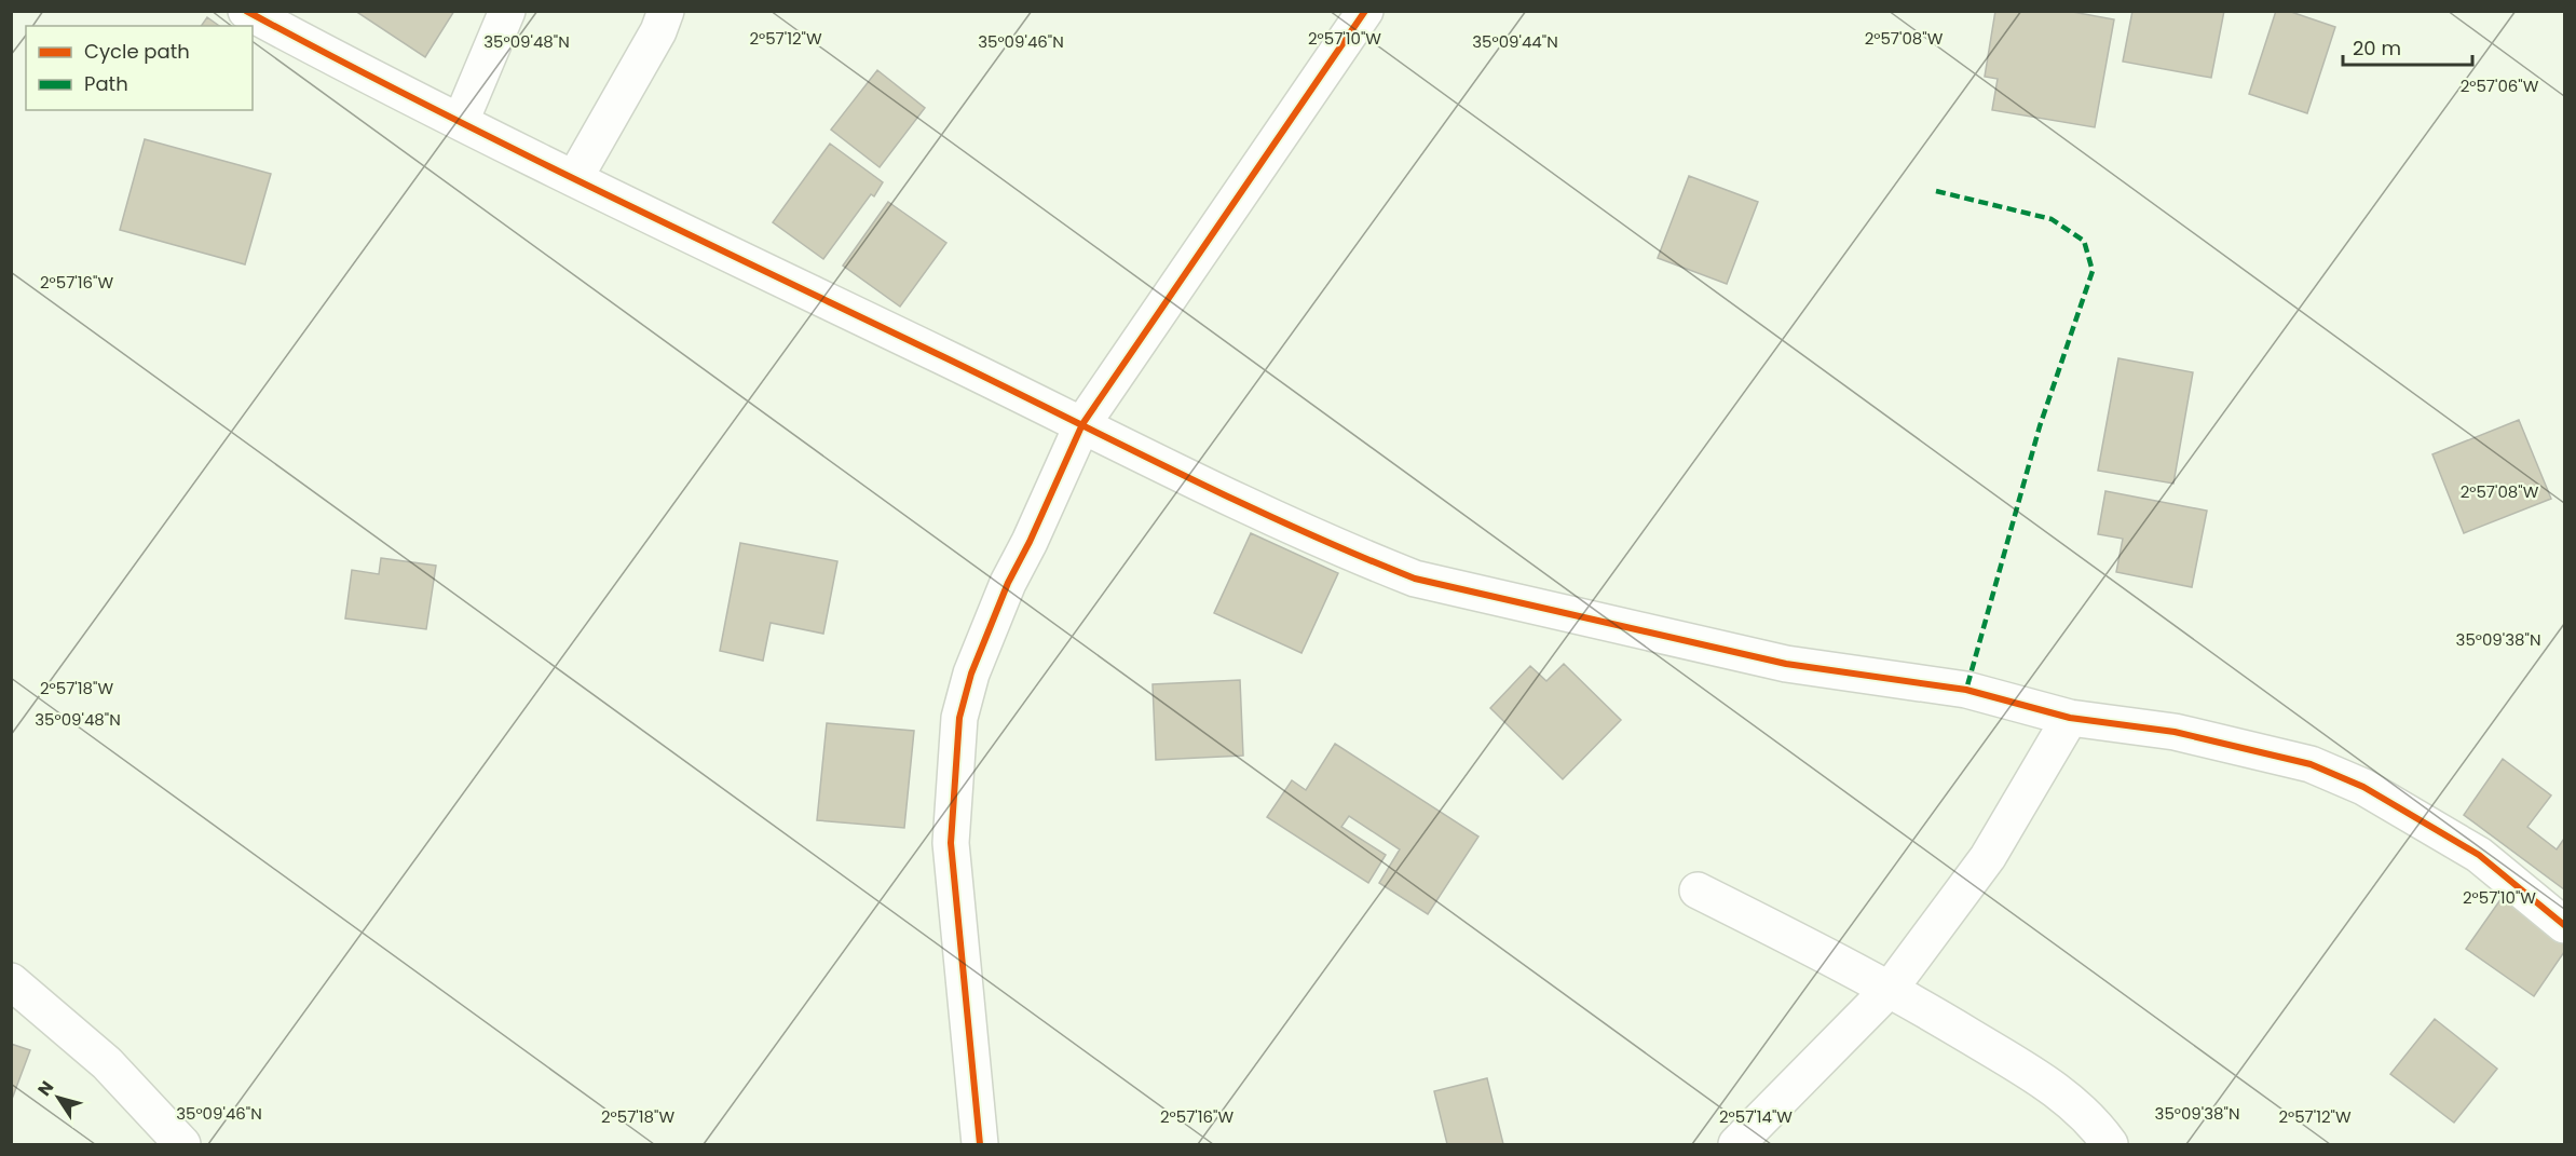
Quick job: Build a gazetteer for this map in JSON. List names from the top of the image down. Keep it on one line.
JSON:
{"legend":["Cycle path","Path"],"scale_bar":"20 m","north":"top left","coordinates":["2°57'12\"W","2°57'10\"W","2°57'08\"W","35°09'48\"N","35°09'46\"N","35°09'44\"N","2°57'06\"W","2°57'16\"W","35°09'38\"N","2°57'18\"W","2°57'14\"W"]}
